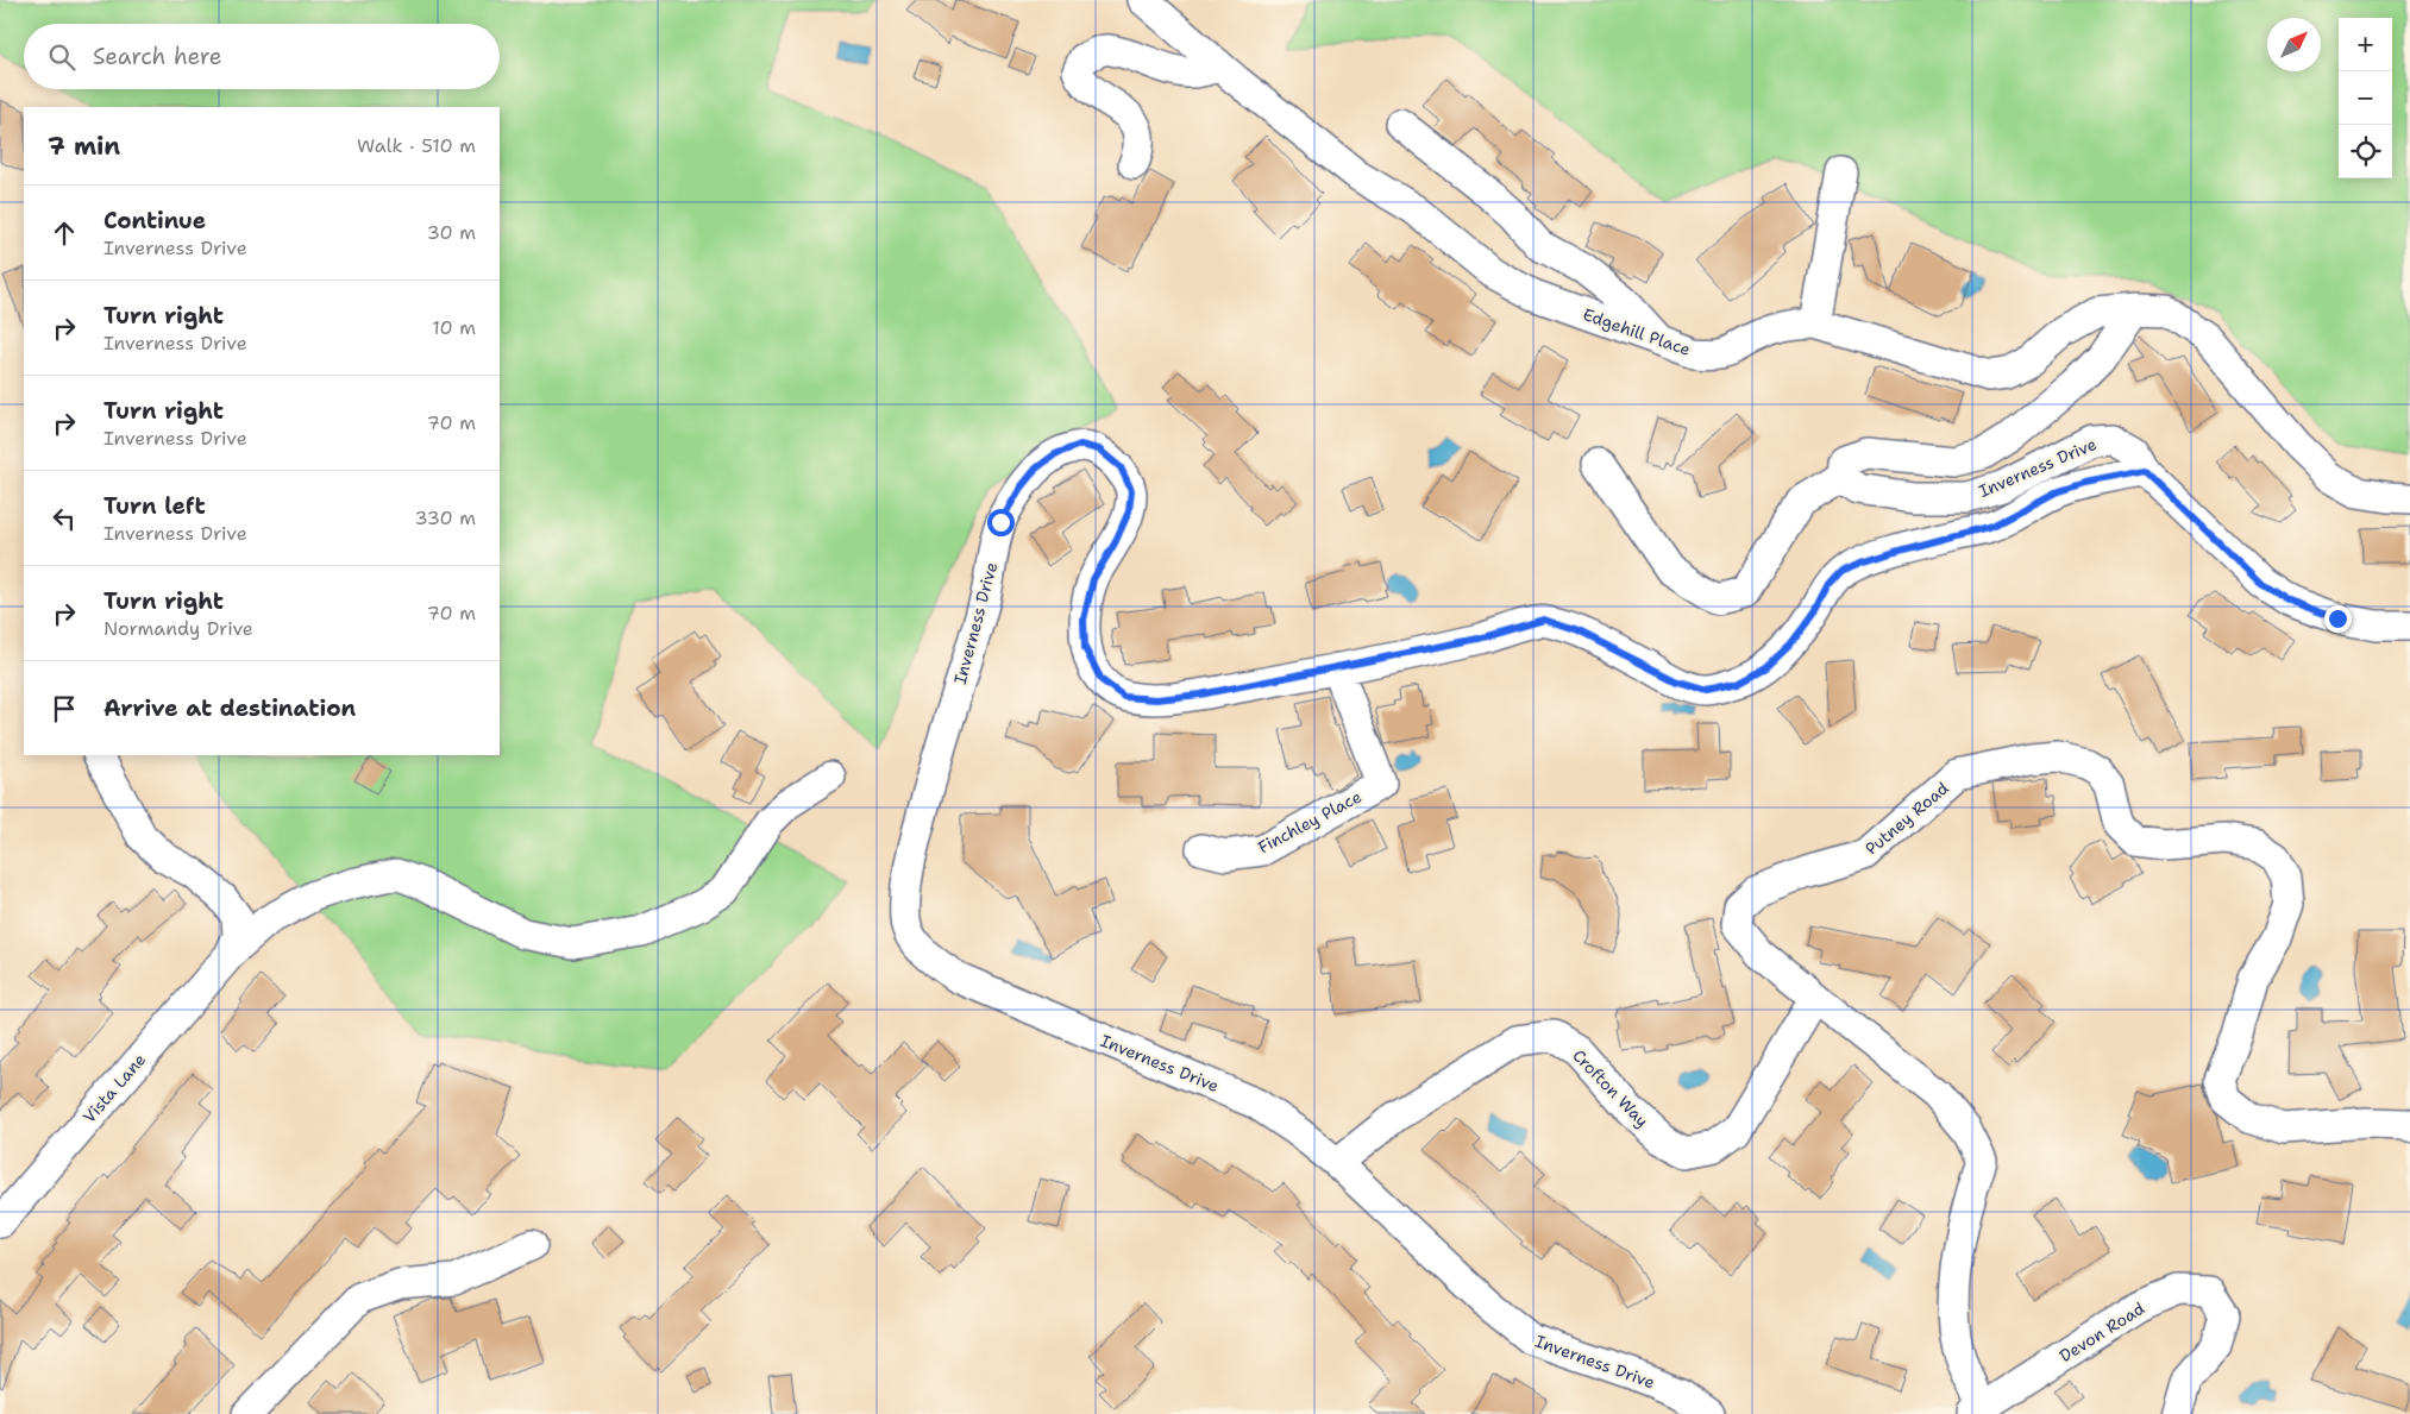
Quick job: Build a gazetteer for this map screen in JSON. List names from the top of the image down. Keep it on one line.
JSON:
{"streets":{"street":["Edgehill Place","Inverness Drive","Putney Road","Finchley Place","Vista Lane","Crofton Way","Devon Road"]},"crossings":[["Edgehill Place","Inverness Drive"],["Inverness Drive","Finchley Place"],["Inverness Drive","Crofton Way"],["Putney Road","Crofton Way"],["Putney Road","Devon Road"]],"north":"top right","page":{"map_buttons":["+","−"],"search":"Search here","heading":["7 min","Walk · 510 m"],"list":[["Continue","Inverness Drive","30 m"],["Turn right","Inverness Drive","10 m"],["Turn right","Inverness Drive","70 m"],["Turn left","Inverness Drive","330 m"],["Turn right","Normandy Drive","70 m"],"Arrive at destination"]}}
